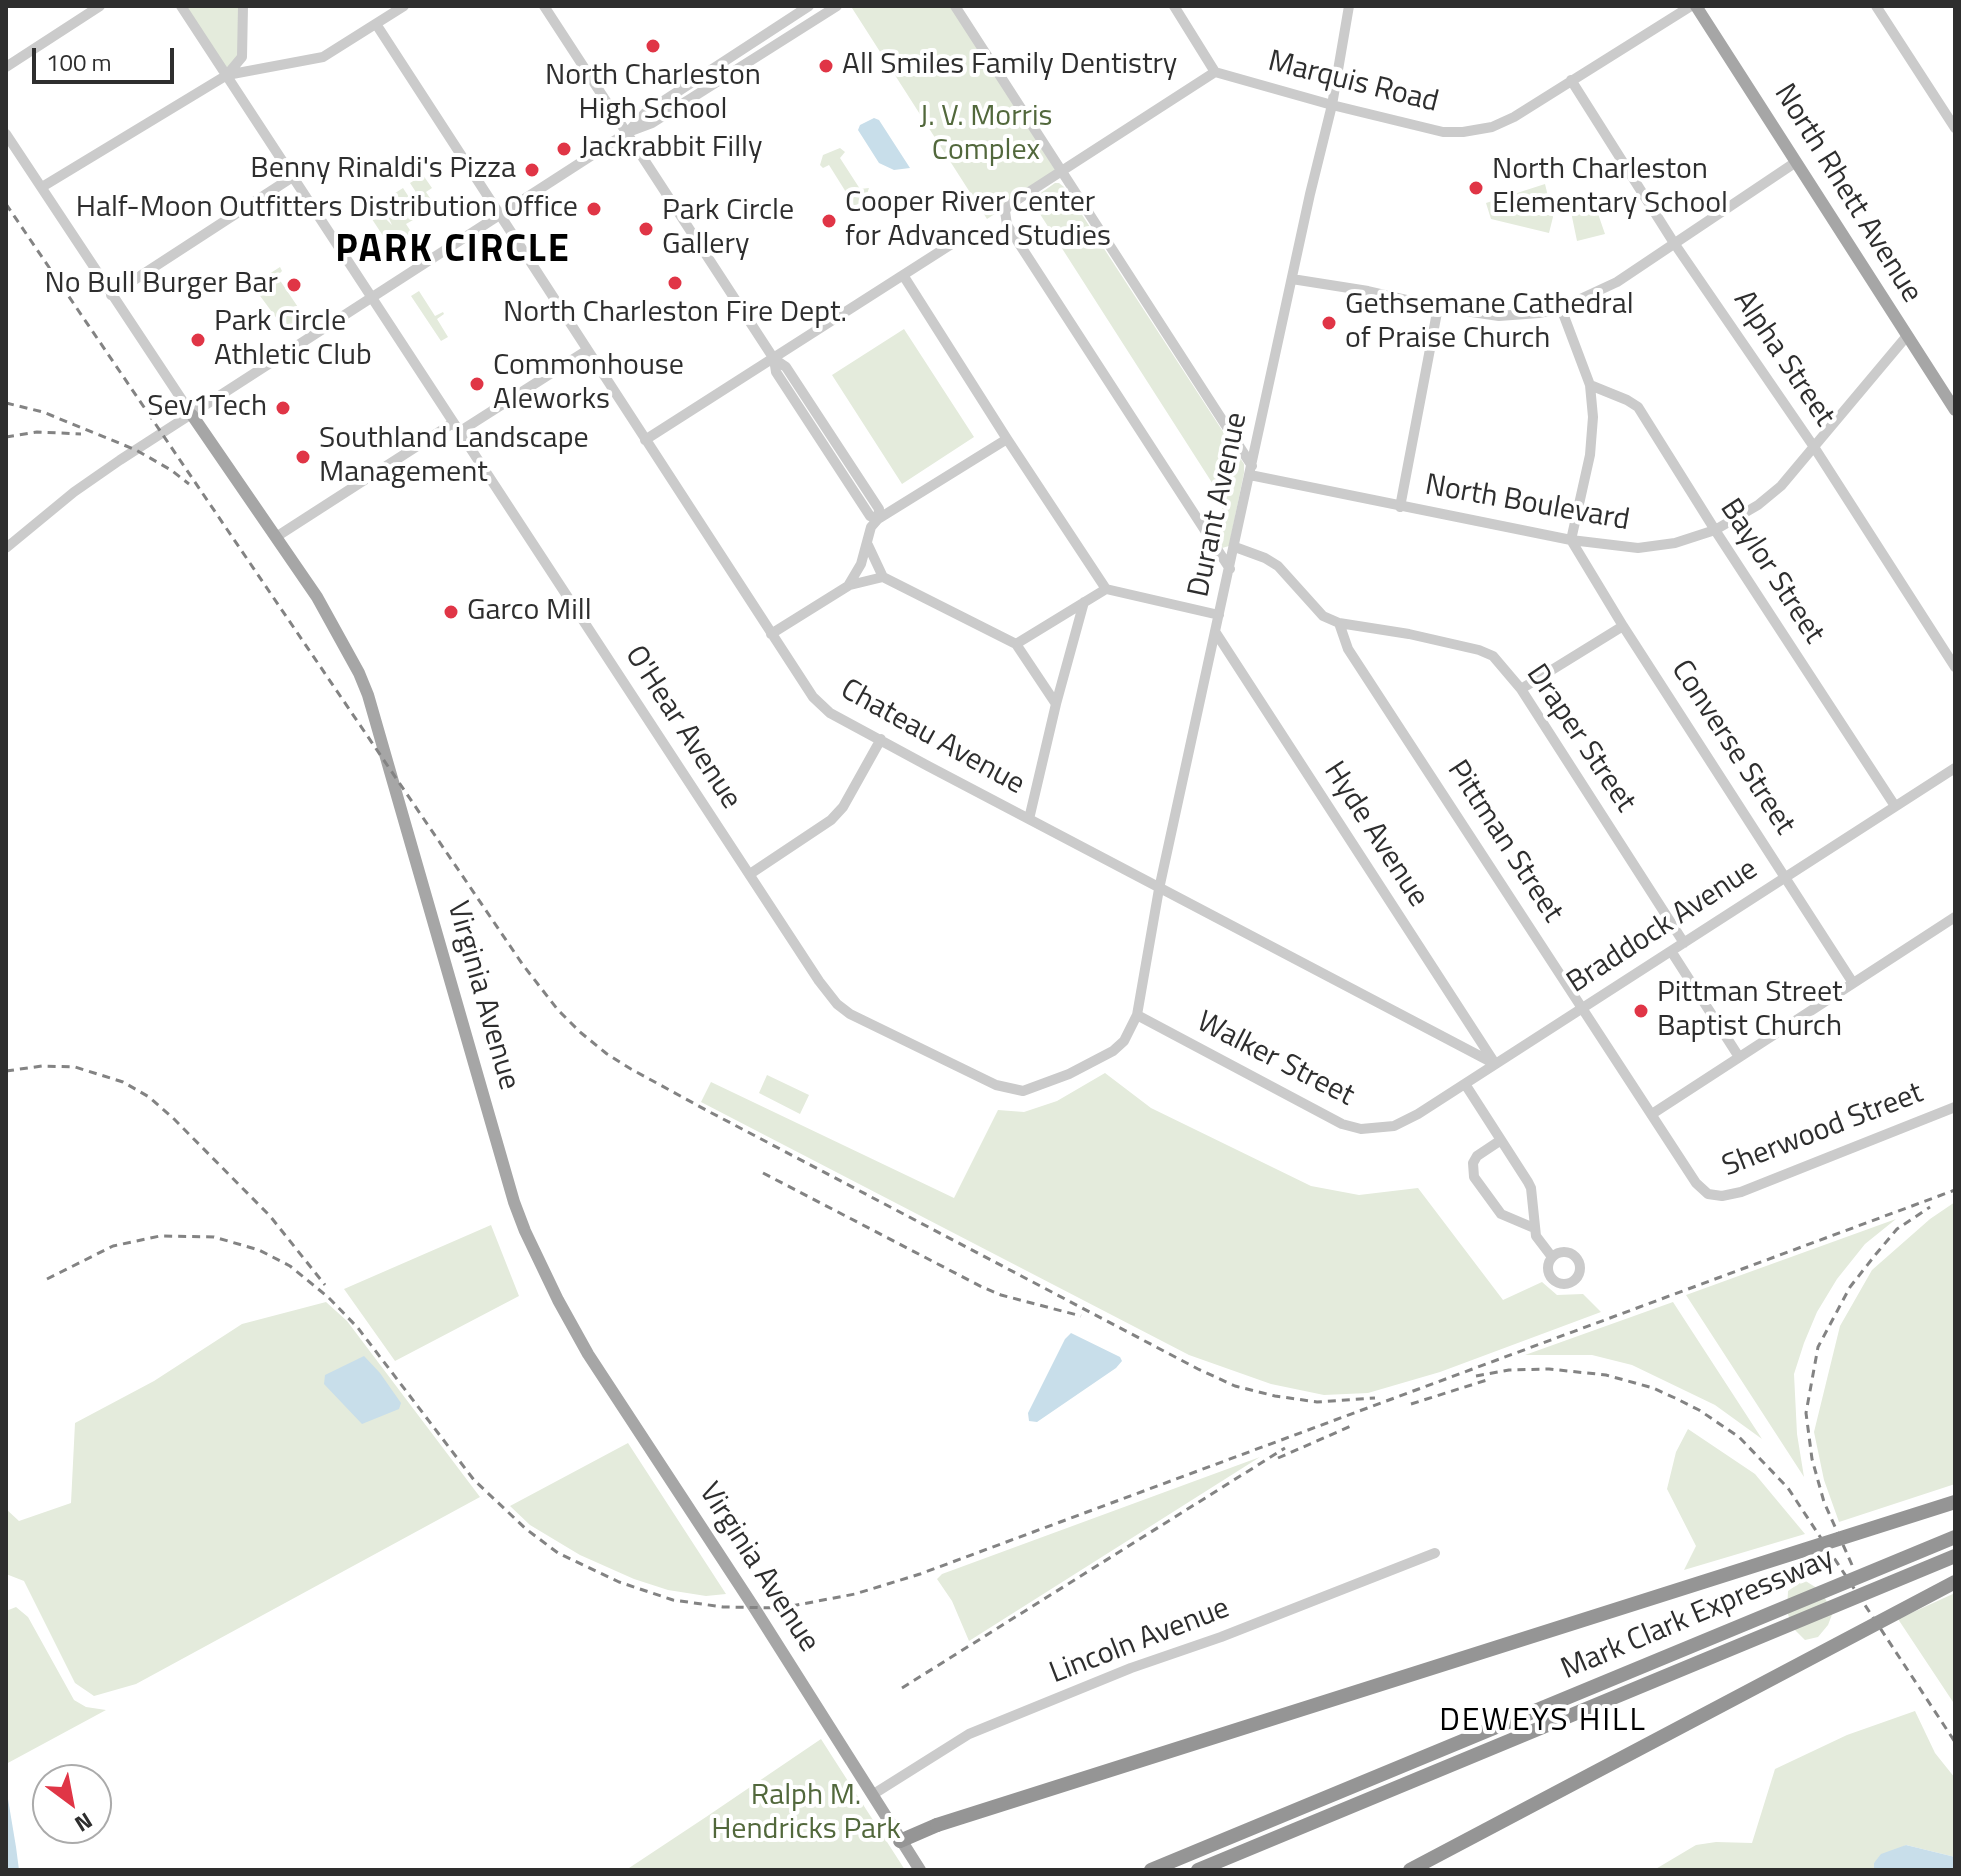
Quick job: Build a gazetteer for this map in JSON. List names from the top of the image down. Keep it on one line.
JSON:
{"streets":{"highway":["Mark Clark Expressway"],"main road":["North Rhett Avenue","Virginia Avenue"],"street":["Marquis Road","Alpha Street","North Boulevard","Durant Avenue","Baylor Street","O'Hear Avenue","Chateau Avenue","Draper Street","Converse Street","Hyde Avenue","Pittman Street","Braddock Avenue","Walker Street","Sherwood Street","Lincoln Avenue"]},"crossings":[["Marquis Road","North Rhett Avenue"],["Marquis Road","Alpha Street"],["Marquis Road","Durant Avenue"],["North Rhett Avenue","North Boulevard"],["Alpha Street","North Boulevard"],["North Boulevard","Durant Avenue"],["North Boulevard","Baylor Street"],["North Boulevard","Converse Street"],["Durant Avenue","O'Hear Avenue"],["Durant Avenue","Chateau Avenue"],["Durant Avenue","Hyde Avenue"],["Durant Avenue","Pittman Street"],["Durant Avenue","Walker Street"],["Baylor Street","Braddock Avenue"],["O'Hear Avenue","Walker Street"],["Chateau Avenue","Hyde Avenue"],["Chateau Avenue","Walker Street"],["Draper Street","Pittman Street"],["Draper Street","Braddock Avenue"],["Converse Street","Braddock Avenue"],["Hyde Avenue","Walker Street"],["Pittman Street","Braddock Avenue"],["Pittman Street","Sherwood Street"],["Braddock Avenue","Walker Street"],["Virginia Avenue","Lincoln Avenue"]],"districts":["PARK CIRCLE","DEWEYS HILL"],"parks":["J. V. Morris Complex","Ralph M. Hendricks Park"],"places":["North Charleston High School","All Smiles Family Dentistry","Jackrabbit Filly","Benny Rinaldi's Pizza","North Charleston Elementary School","Half-Moon Outfitters Distribution Office","Cooper River Center for Advanced Studies","Park Circle Gallery","North Charleston Fire Dept.","No Bull Burger Bar","Gethsemane Cathedral of Praise Church","Park Circle Athletic Club","Commonhouse Aleworks","Sev1Tech","Southland Landscape Management","Garco Mill","Pittman Street Baptist Church"],"scale_bar":"100 m","north":"bottom right"}
